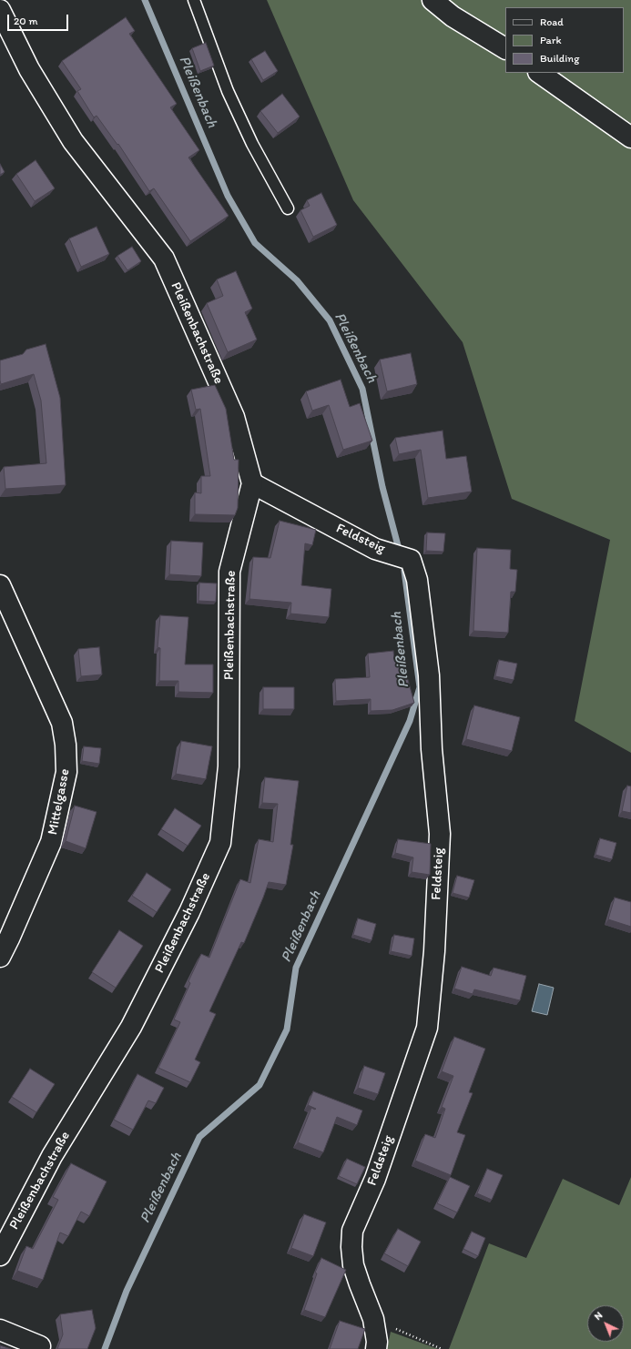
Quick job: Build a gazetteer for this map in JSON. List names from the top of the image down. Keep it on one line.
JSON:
{"streets":{"street":["Pleißenbachstraße","Feldsteig","Mittelgasse"]},"crossings":[["Pleißenbachstraße","Feldsteig"]],"water":["Pleißenbach"],"legend":["Road","Park","Building"],"scale_bar":"20 m","north":"top left"}
